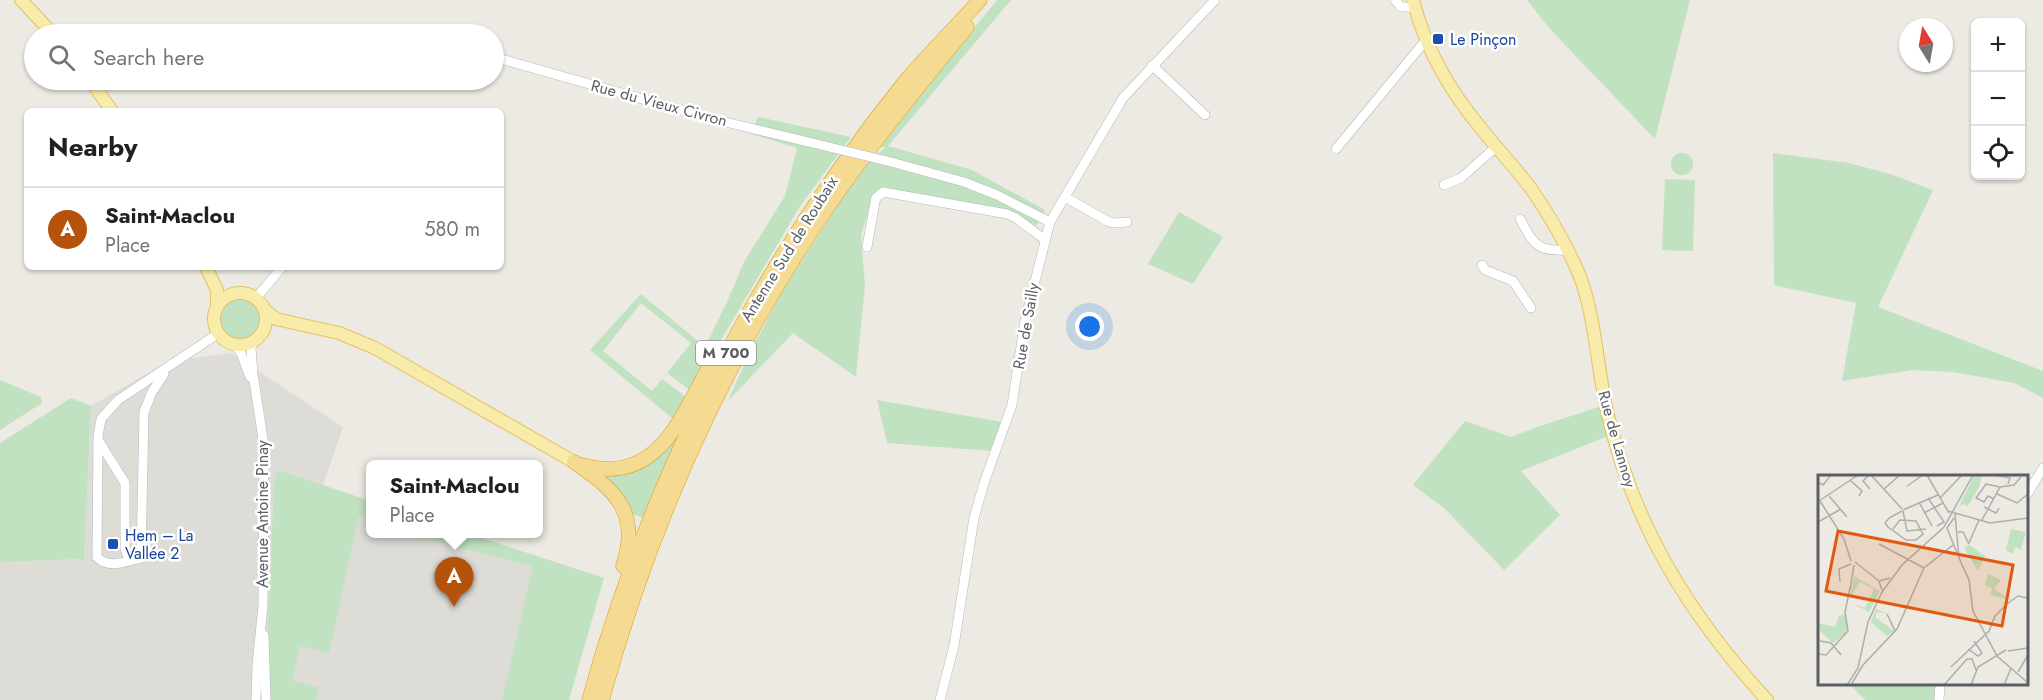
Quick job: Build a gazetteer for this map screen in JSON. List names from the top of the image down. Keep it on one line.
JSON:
{"streets":{"highway":["Antenne Sud de Roubaix","M 700"],"main road":["Rue de Lannoy"],"street":["Rue du Vieux Civron","Rue de Sailly","Avenue Antoine Pinay"]},"crossings":[["Rue du Vieux Civron","Rue de Sailly"]],"places":{"transit":["Le Pinçon","Hem – La Vallée 2"]},"north":"top","page":{"map_buttons":["+","−"],"search":"Search here","heading":"Nearby","list":[{"mark":"A","name":"Saint-Maclou","note":"Place","value":"580 m"}],"popup":["Saint-Maclou","Place"],"pins":"A"}}
